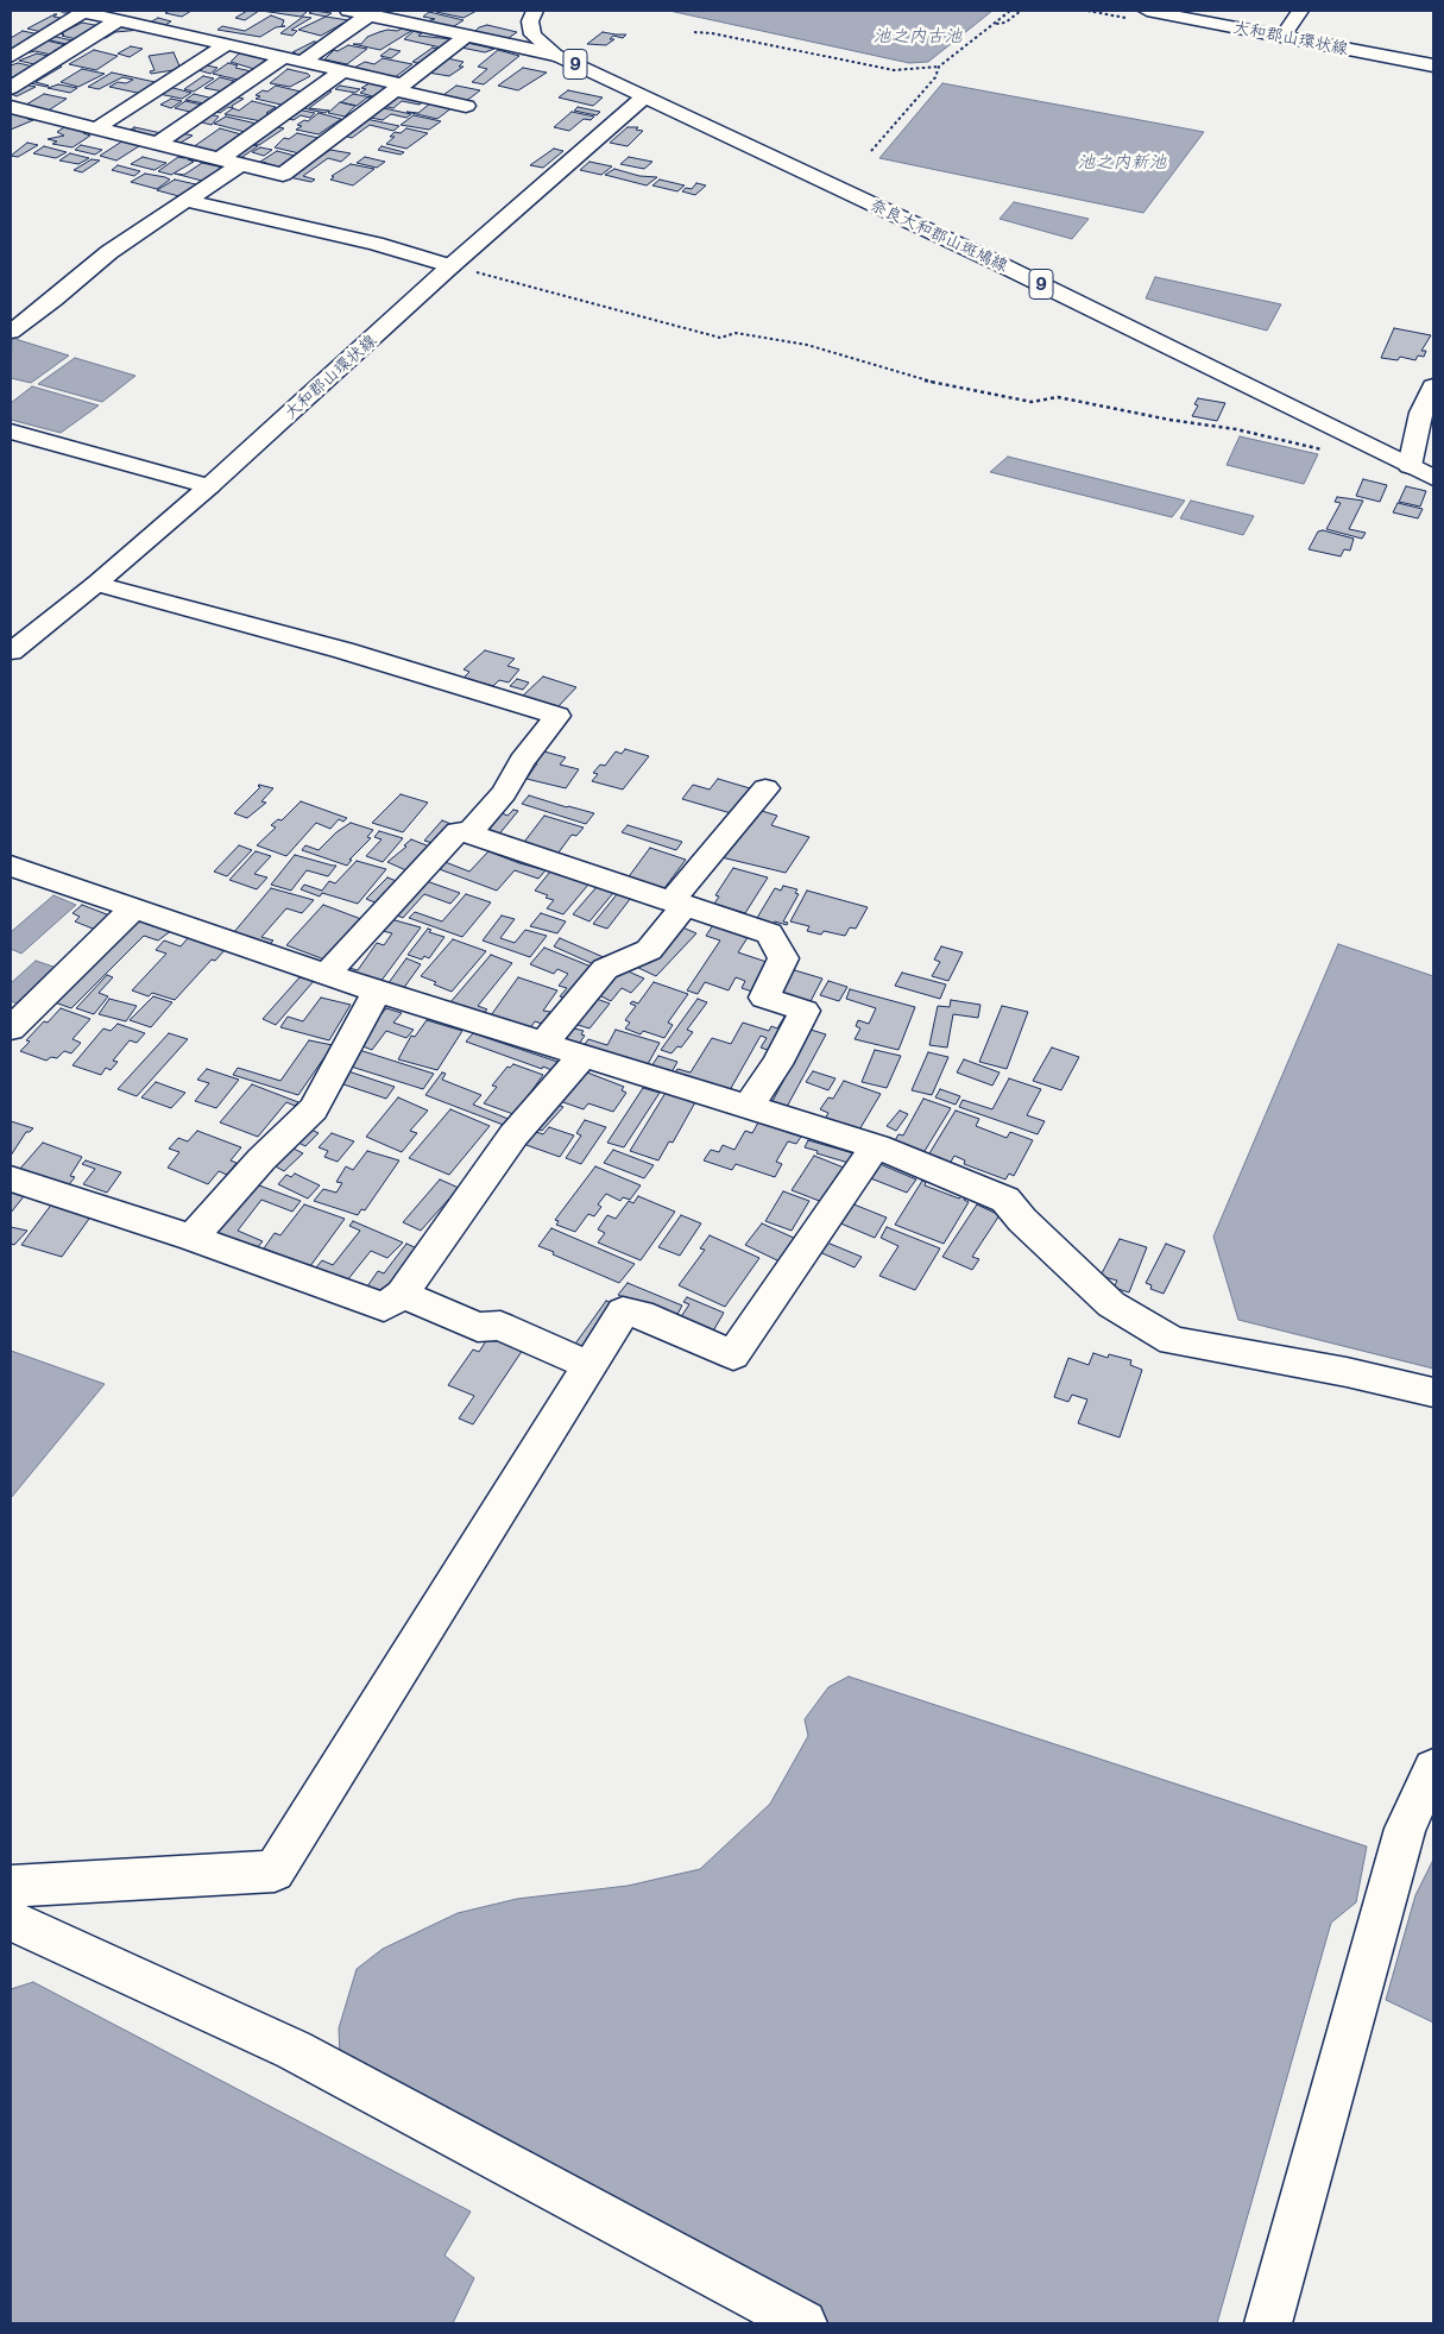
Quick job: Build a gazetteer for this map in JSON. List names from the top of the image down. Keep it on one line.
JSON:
{"streets":{"street":["大和郡山環状線","9","奈良大和郡山斑鳩線"]},"crossings":[["大和郡山環状線","奈良大和郡山斑鳩線"]],"water":["池之内古池","池之内新池"]}
